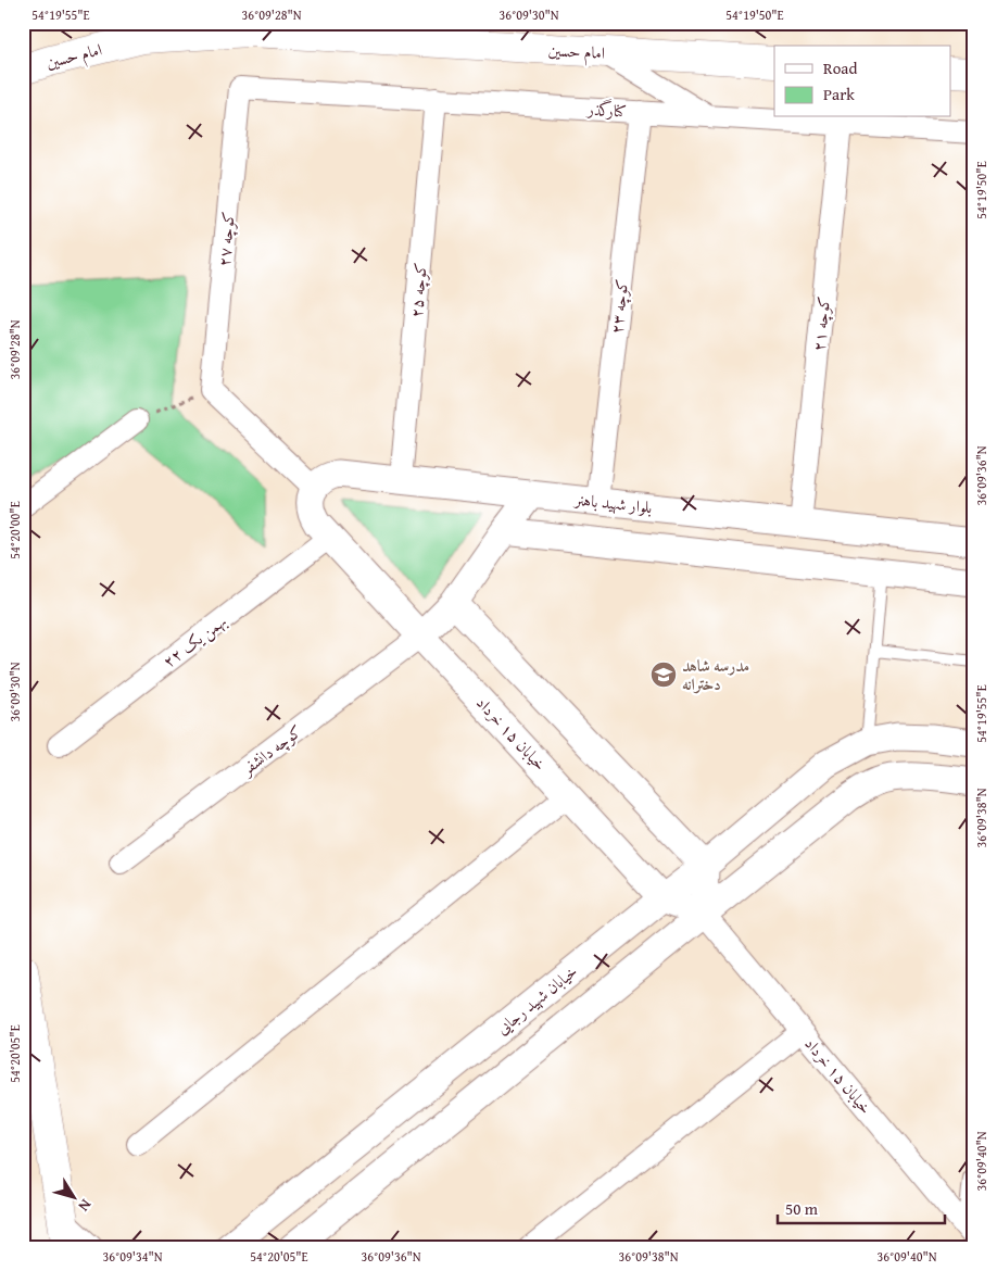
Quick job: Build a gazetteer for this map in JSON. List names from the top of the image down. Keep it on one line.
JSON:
{"streets":{"main road":["امام حسین"],"street":["کنارگذر","کوچه ۲۷","کوچه ۲۵","کوچه ۲۳","کوچه ۲۱","بلوار شهید باهنر","۲۲ بهمن یک","خیابان ۱۵ خرداد","کوچه دانشفر","خیابان شهید رجایی"]},"crossings":[["کنارگذر","کوچه ۲۷"],["کنارگذر","کوچه ۲۵"],["کنارگذر","کوچه ۲۳"],["کنارگذر","کوچه ۲۱"],["کوچه ۲۵","بلوار شهید باهنر"],["کوچه ۲۳","بلوار شهید باهنر"],["کوچه ۲۱","بلوار شهید باهنر"],["۲۲ بهمن یک","خیابان ۱۵ خرداد"],["خیابان ۱۵ خرداد","کوچه دانشفر"],["خیابان ۱۵ خرداد","خیابان شهید رجایی"]],"places":{"school or university":["مدرسه شاهد دخترانه"]},"legend":["Road","Park"],"scale_bar":"50 m","north":"bottom right","coordinates":["54°19'55\"E","36°09'28\"N","36°09'30\"N","54°19'50\"E","36°09'36\"N","54°20'00\"E","36°09'38\"N","54°20'05\"E","36°09'40\"N","36°09'34\"N"]}
